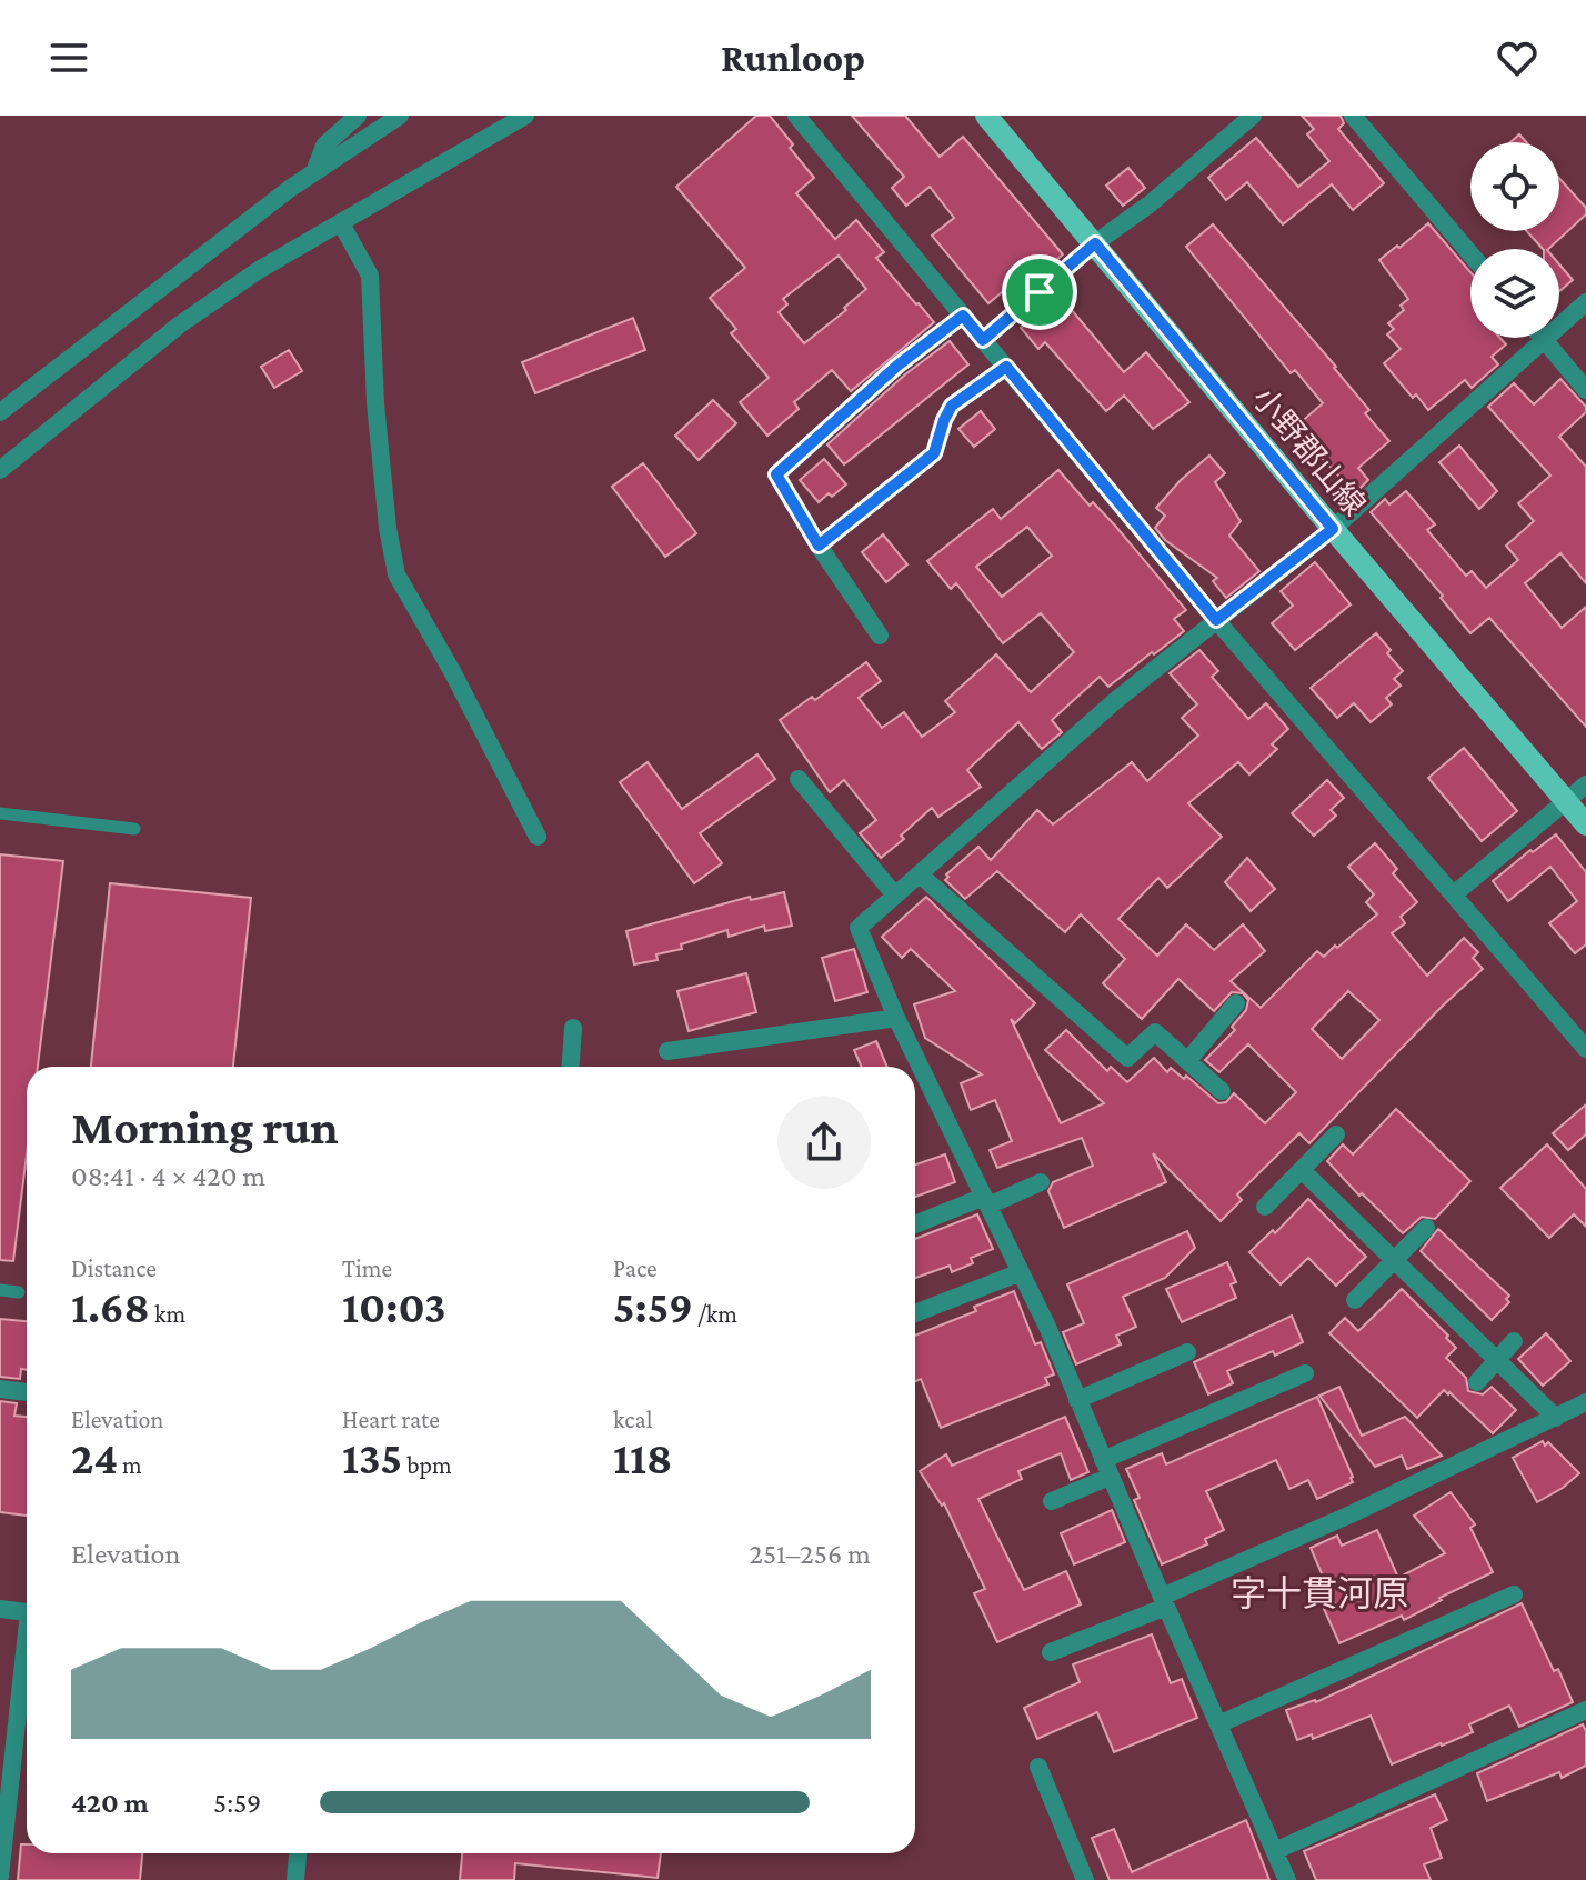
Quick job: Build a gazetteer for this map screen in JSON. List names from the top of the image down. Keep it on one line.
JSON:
{"streets":{"main road":["小野郡山線"]},"districts":["字十貫河原"],"page":{"header":"Runloop","heading":["Morning run","08:41 · 4 × 420 m"],"stats":[["Distance","1.68 km"],["Time","10:03"],["Pace","5:59 /km"],["Elevation","24 m"],["Heart rate","135 bpm"],["kcal","118"]],"chart":["Elevation","251–256 m"],"list":[{"name":"420 m","note":"5:59"}]}}
